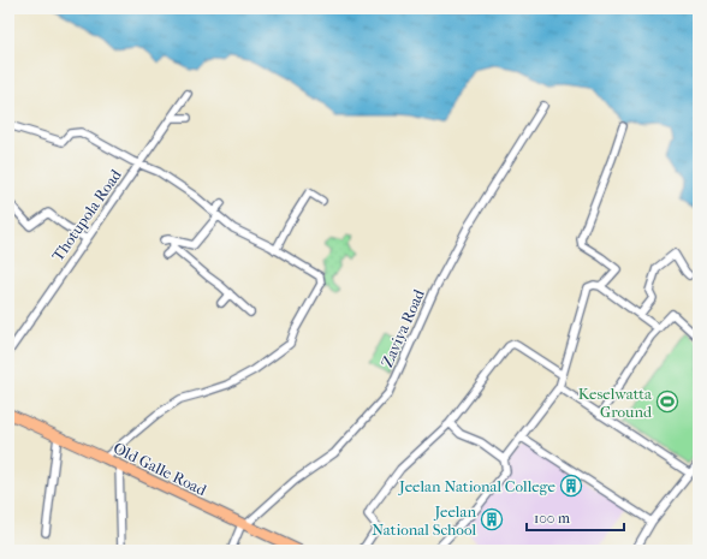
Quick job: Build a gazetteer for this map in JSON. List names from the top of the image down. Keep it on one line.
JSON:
{"streets":{"highway":["Old Galle Road"],"street":["Thotupola Road","Zaviya Road"]},"crossings":[["Zaviya Road","Old Galle Road"]],"places":{"sports":["Keselwatta Ground"],"building":["Jeelan National College","Jeelan National School"]},"scale_bar":"100 m"}
